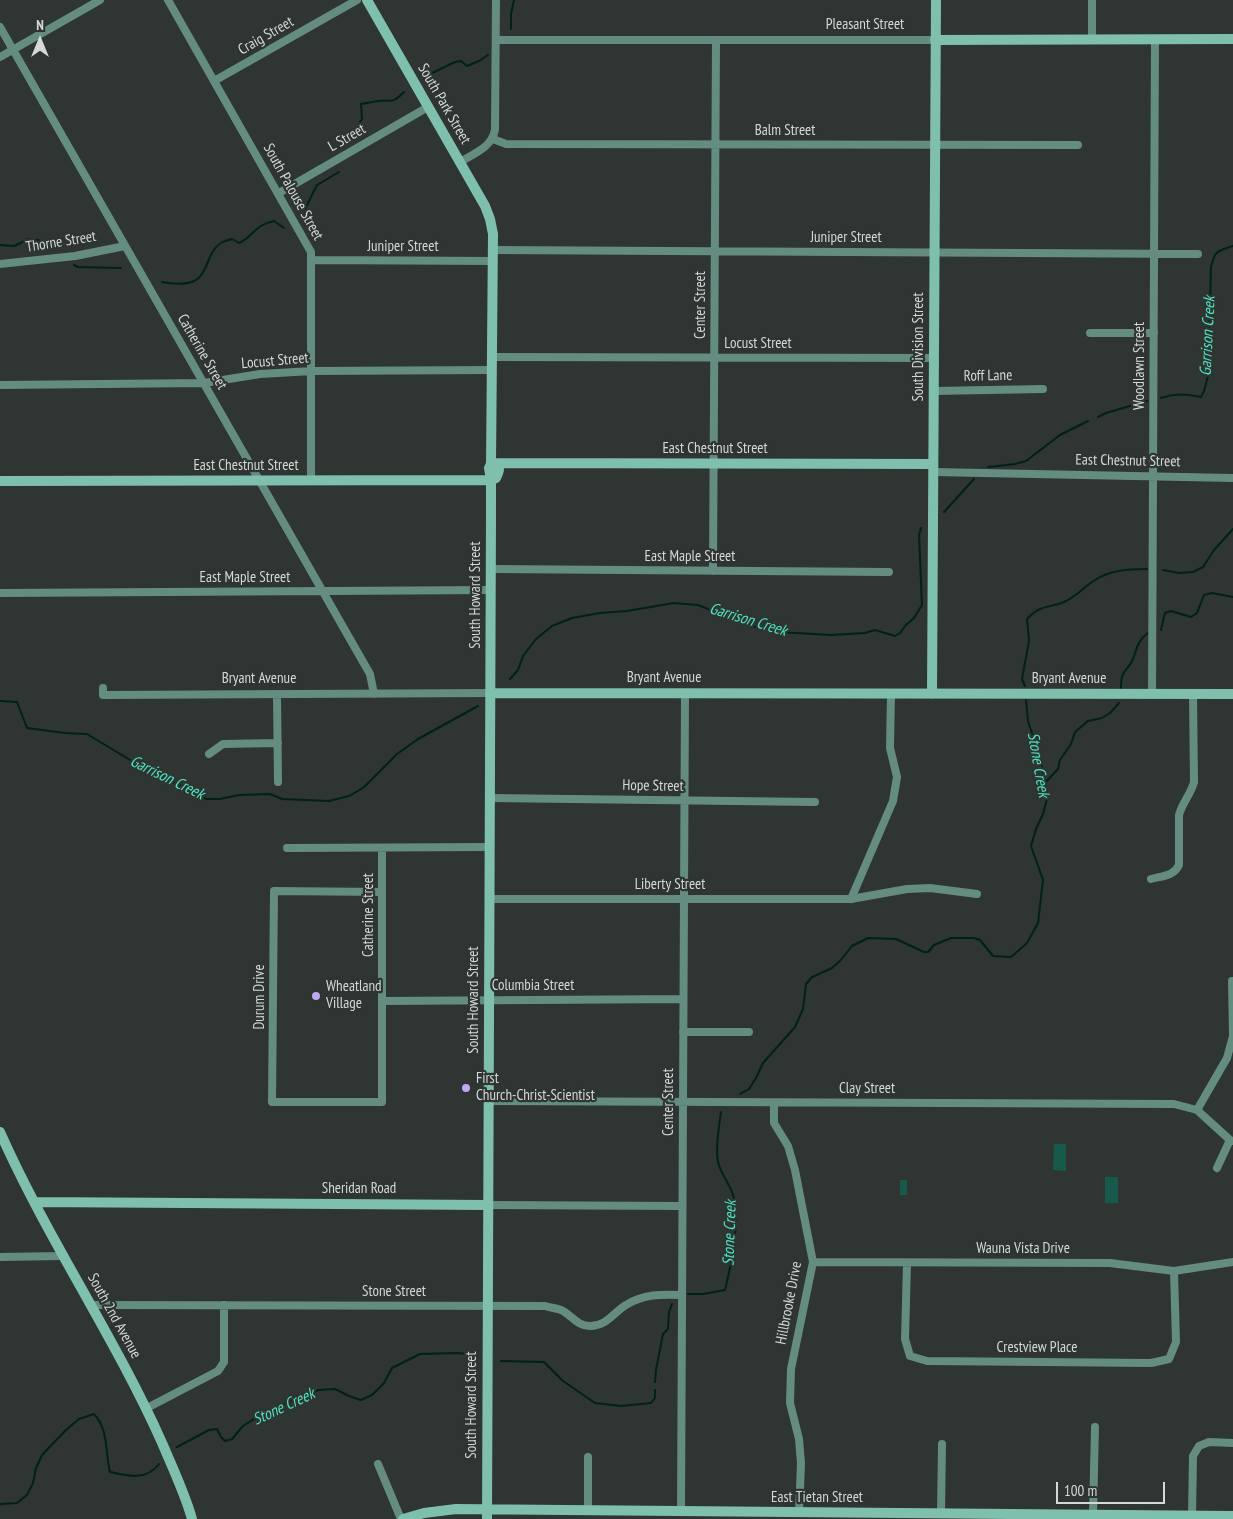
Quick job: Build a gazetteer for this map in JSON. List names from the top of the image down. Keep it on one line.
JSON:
{"streets":{"main road":["Pleasant Street","South Park Street","South Division Street","East Chestnut Street","South Howard Street","Bryant Avenue","Sheridan Road","South 2nd Avenue","East Tietan Street"],"street":["Craig Street","Balm Street","L Street","South Palouse Street","Juniper Street","Thorne Street","Center Street","Locust Street","Catherine Street","Woodlawn Street","Roff Lane","East Maple Street","Hope Street","Liberty Street","Columbia Street","Durum Drive","Clay Street","Wauna Vista Drive","Stone Street","Hillbrooke Drive","Crestview Place"]},"crossings":[["Pleasant Street","Center Street"],["Pleasant Street","South Division Street"],["Pleasant Street","Woodlawn Street"],["Craig Street","South Palouse Street"],["South Park Street","L Street"],["South Park Street","Juniper Street"],["Balm Street","Center Street"],["Balm Street","South Division Street"],["L Street","South Palouse Street"],["South Palouse Street","Juniper Street"],["South Palouse Street","Locust Street"],["South Palouse Street","East Chestnut Street"],["Juniper Street","Center Street"],["Juniper Street","South Division Street"],["Juniper Street","Woodlawn Street"],["Thorne Street","Catherine Street"],["Center Street","Locust Street"],["Center Street","East Chestnut Street"],["Center Street","East Maple Street"],["Center Street","Bryant Avenue"],["Center Street","Hope Street"],["Center Street","Liberty Street"],["Center Street","Columbia Street"],["Center Street","Clay Street"],["Center Street","Sheridan Road"],["Center Street","Stone Street"],["Center Street","East Tietan Street"],["Locust Street","South Division Street"],["Locust Street","Catherine Street"],["South Division Street","Roff Lane"],["South Division Street","East Chestnut Street"],["South Division Street","Bryant Avenue"],["Catherine Street","East Chestnut Street"],["Catherine Street","East Maple Street"],["Catherine Street","Bryant Avenue"],["Catherine Street","Columbia Street"],["Catherine Street","Durum Drive"],["Woodlawn Street","East Chestnut Street"],["Woodlawn Street","Bryant Avenue"],["East Chestnut Street","South Howard Street"],["East Maple Street","South Howard Street"],["South Howard Street","Bryant Avenue"],["South Howard Street","Hope Street"],["South Howard Street","Liberty Street"],["South Howard Street","Columbia Street"],["South Howard Street","Clay Street"],["South Howard Street","Sheridan Road"],["South Howard Street","Stone Street"],["South Howard Street","East Tietan Street"],["Clay Street","Hillbrooke Drive"],["Sheridan Road","South 2nd Avenue"],["Wauna Vista Drive","Hillbrooke Drive"],["Wauna Vista Drive","Crestview Place"],["Stone Street","South 2nd Avenue"],["Hillbrooke Drive","East Tietan Street"]],"water":["Garrison Creek","Stone Creek"],"places":["Wheatland Village","First Church-Christ-Scientist"],"scale_bar":"100 m","north":"top"}
